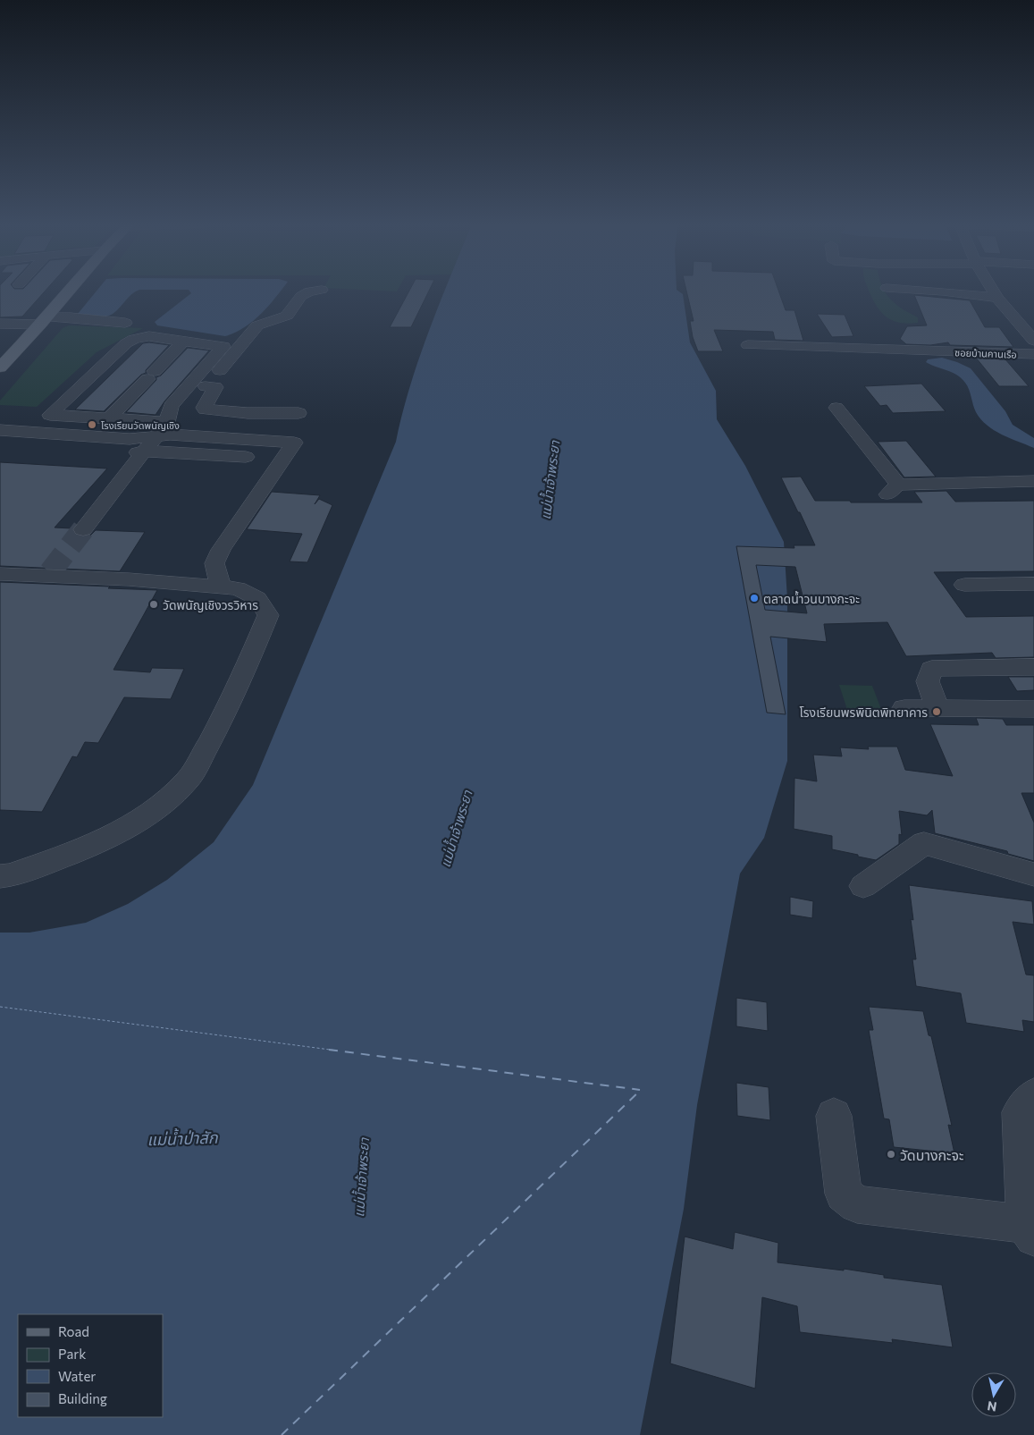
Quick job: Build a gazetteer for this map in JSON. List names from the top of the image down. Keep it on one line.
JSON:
{"streets":{"street":["ซอยบ้านคานเรือ"]},"water":["แม่น้ำเจ้าพระยา","แม่น้ำป่าสัก"],"places":["โรงเรียนวัดพนัญเชิง","ตลาดน้ำวนบางกะจะ","วัดพนัญเชิงวรวิหาร","โรงเรียนพรพินิตพิทยาคาร","วัดบางกะจะ"],"legend":["Road","Park","Water","Building"],"north":"bottom"}
